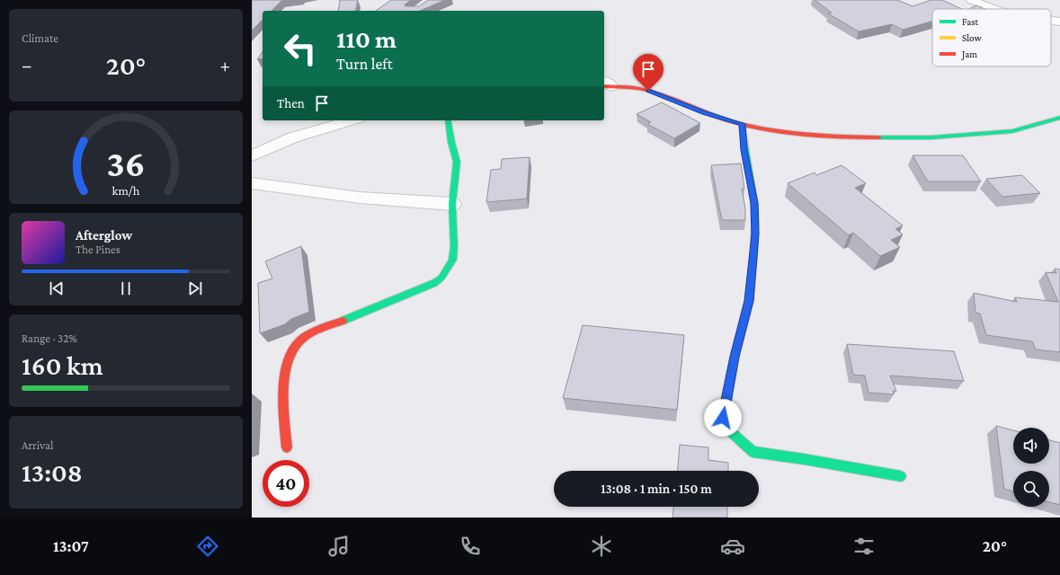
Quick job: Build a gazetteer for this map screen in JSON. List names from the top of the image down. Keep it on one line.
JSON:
{"legend":["Fast","Slow","Jam"],"page":{"tile":["Climate",["Range · 32%","160 km"],["Arrival","13:08"]],"turn":["110 m","Turn left"],"heat":["−","20°","+"],"then":"Then","song":["Afterglow","The Pines"],"limit":"40","trip":"13:08 · 1 min · 150 m","tabs":["13:07","20°"],"gauge":["36","km/h"]}}
